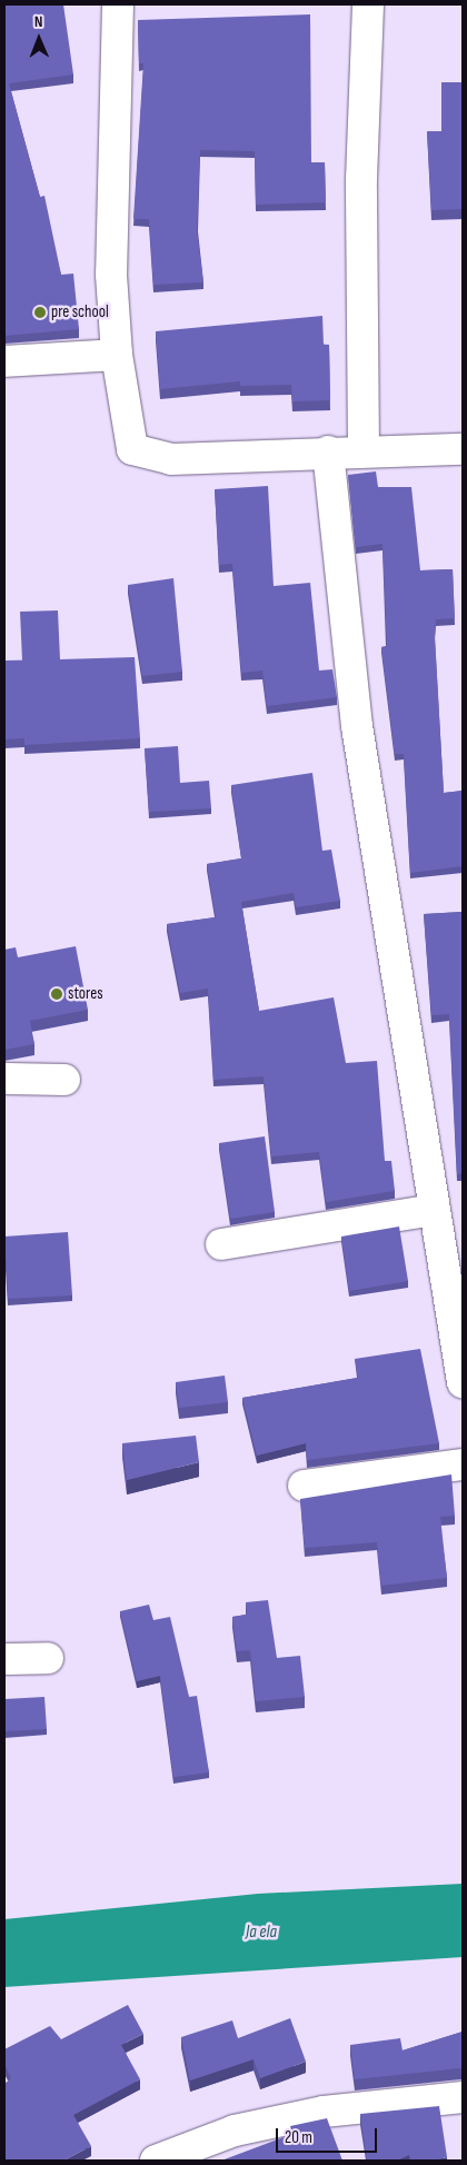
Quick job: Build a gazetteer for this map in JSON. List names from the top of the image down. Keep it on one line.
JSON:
{"water":["Ja ela"],"places":["pre school","stores"],"scale_bar":"20 m","north":"top"}
